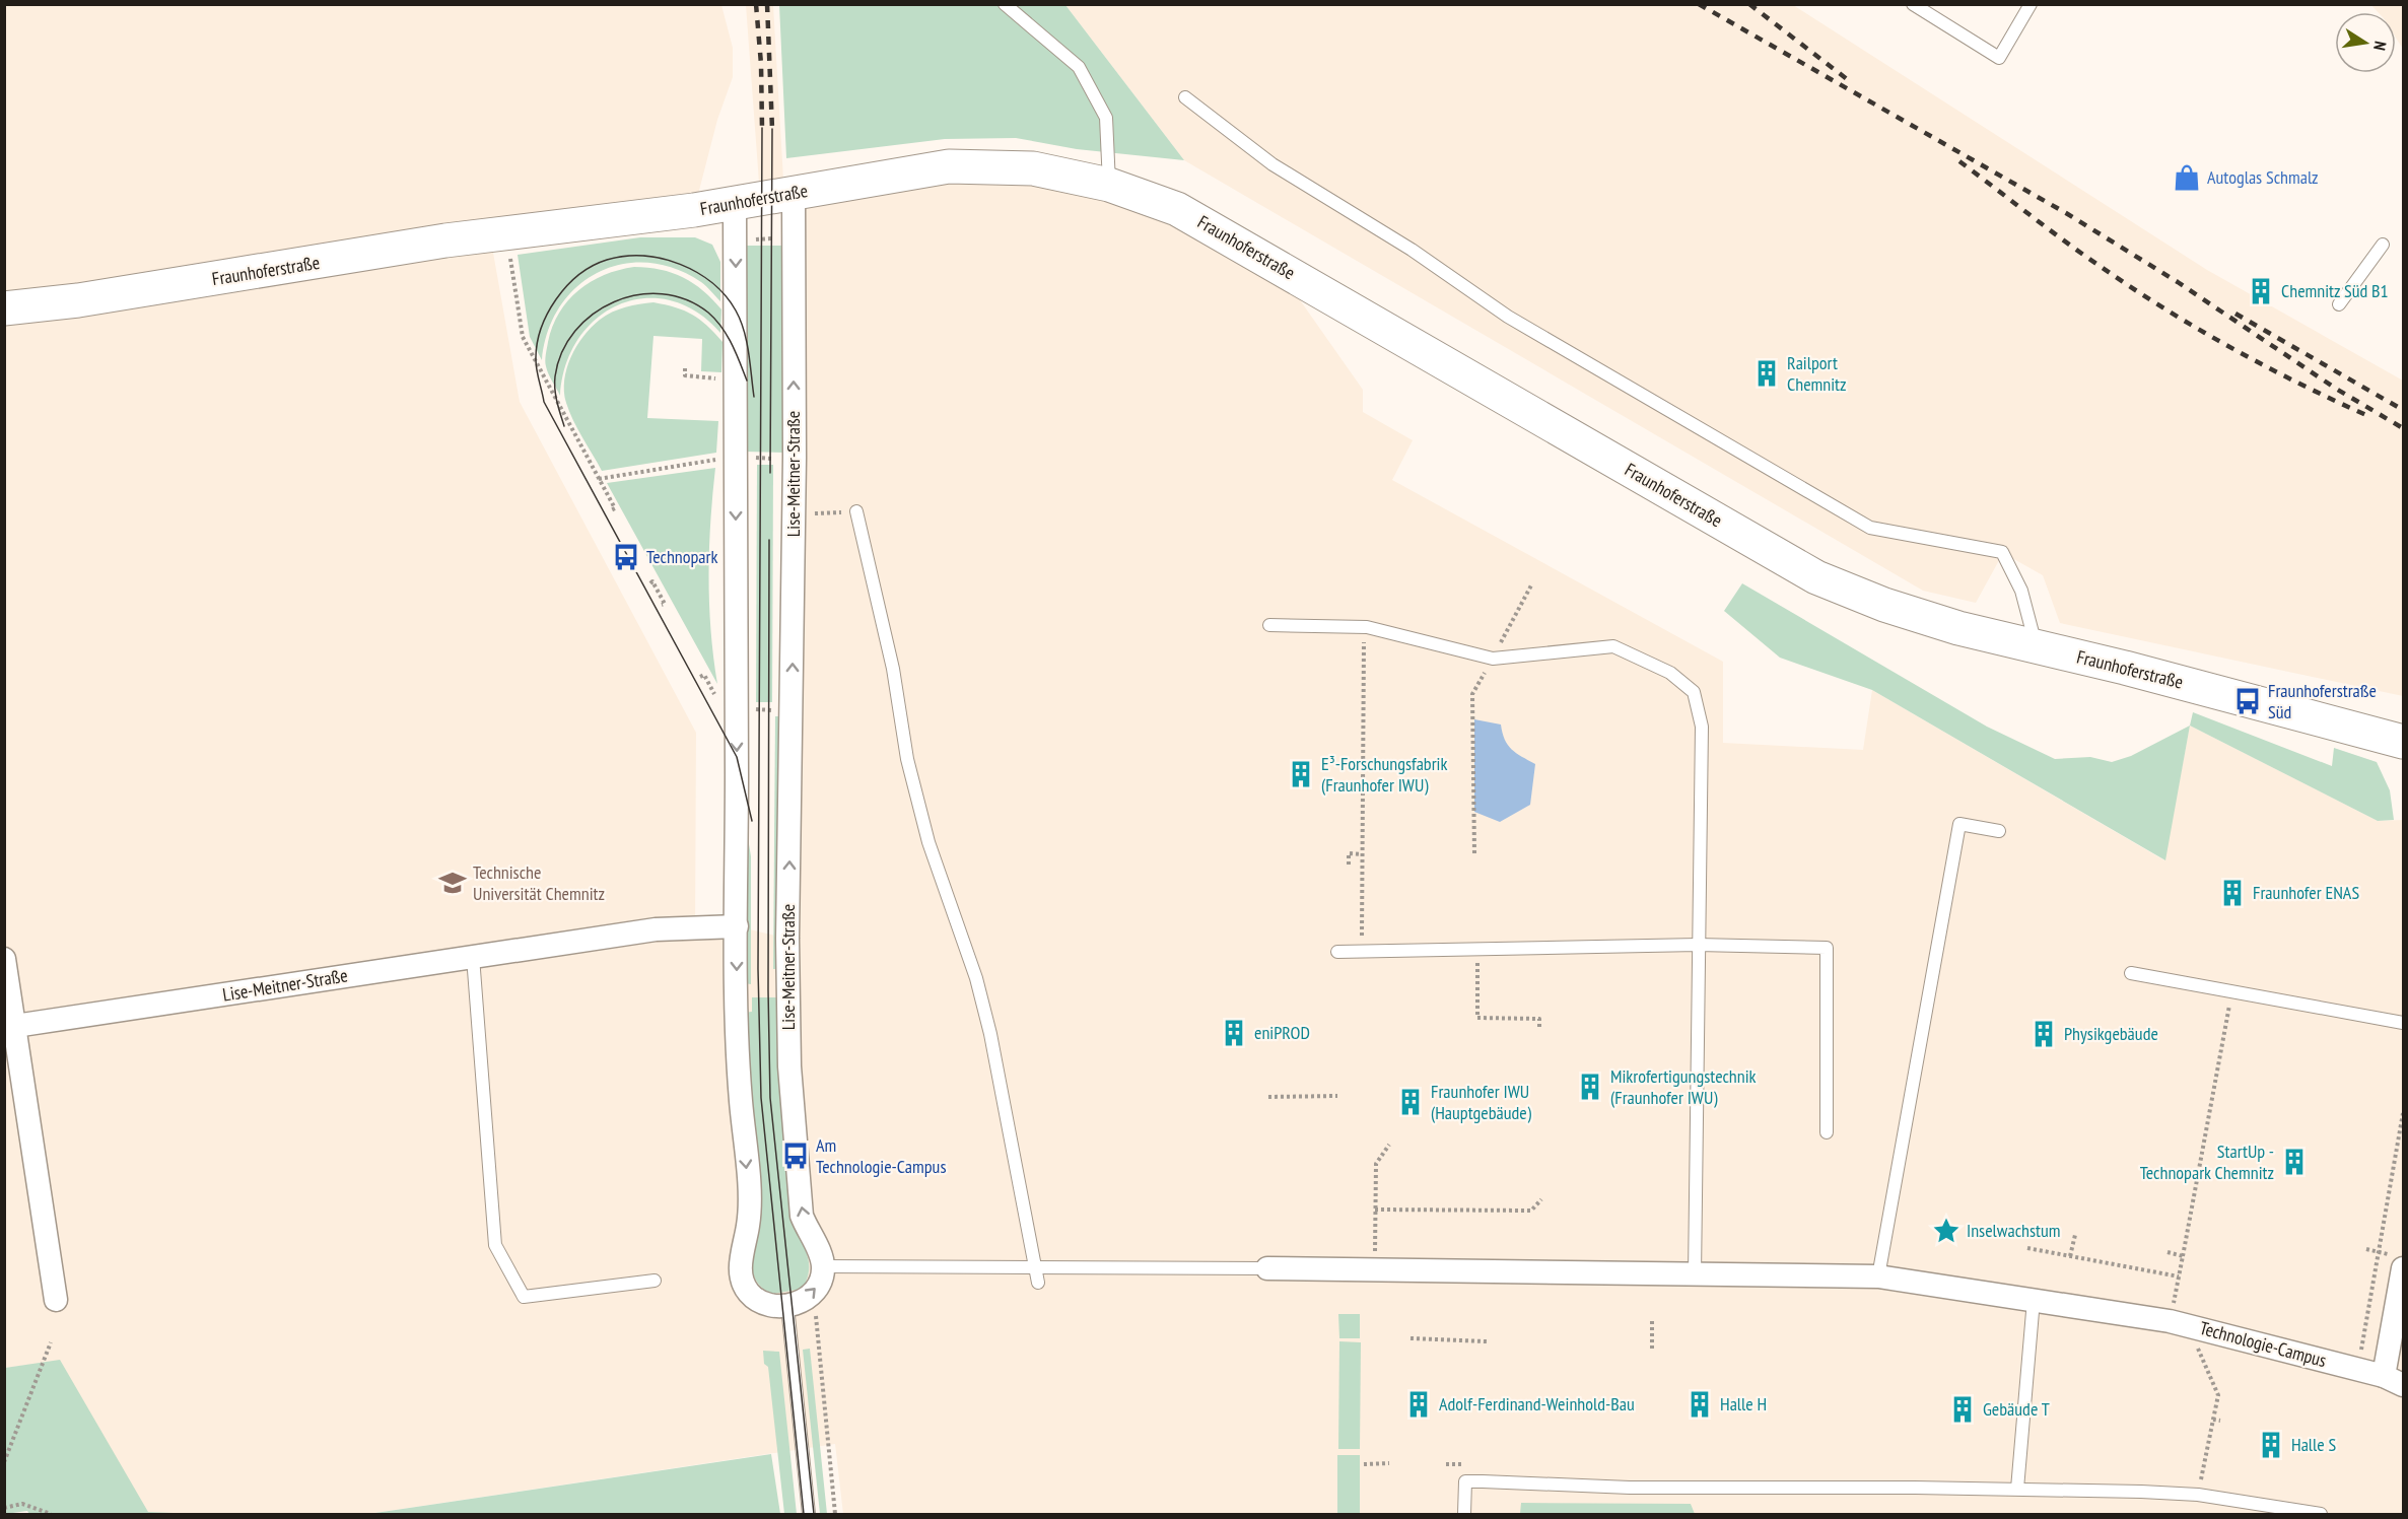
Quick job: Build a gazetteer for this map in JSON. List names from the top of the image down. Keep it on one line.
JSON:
{"streets":{"main road":["Fraunhoferstraße"],"street":["Lise-Meitner-Straße","Technologie-Campus"]},"crossings":[["Fraunhoferstraße","Lise-Meitner-Straße"]],"places":{"shop":["Autoglas Schmalz"],"building":["Chemnitz Süd B1","Railport Chemnitz","E³-Forschungsfabrik (Fraunhofer IWU)","Fraunhofer ENAS","eniPROD","Physikgebäude","Mikrofertigungstechnik (Fraunhofer IWU)","Fraunhofer IWU (Hauptgebäude)","StartUp - Technopark Chemnitz","Adolf-Ferdinand-Weinhold-Bau","Halle H","Gebäude T","Halle S"],"bus stop":["Technopark","Fraunhoferstraße Süd","Am Technologie-Campus"],"school or university":["Technische Universität Chemnitz"],"place":["Inselwachstum"]},"north":"right"}
